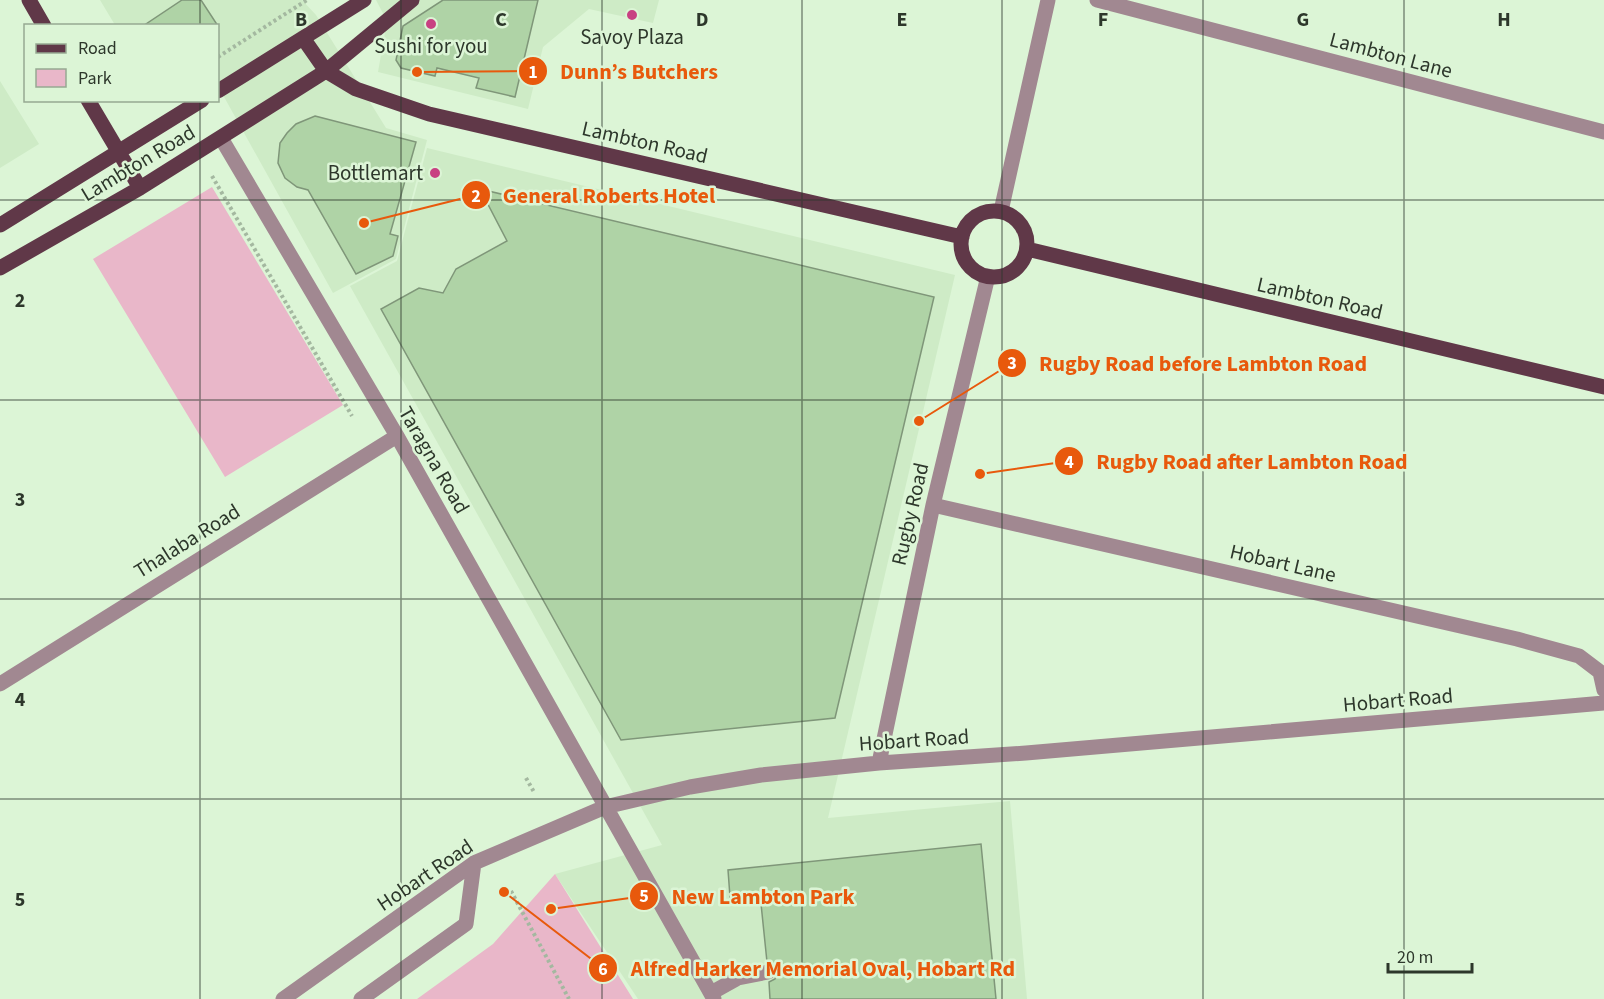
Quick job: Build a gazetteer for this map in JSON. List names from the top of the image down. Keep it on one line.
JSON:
{"streets":{"main road":["Lambton Road"],"street":["Lambton Lane","Taragna Road","Rugby Road","Thalaba Road","Hobart Lane","Hobart Road"]},"crossings":[["Lambton Road","Taragna Road"],["Lambton Road","Rugby Road"],["Taragna Road","Thalaba Road"],["Taragna Road","Hobart Road"],["Rugby Road","Hobart Lane"],["Rugby Road","Hobart Road"]],"places":["Savoy Plaza","Sushi for you","Dunn’s Butchers","Bottlemart","General Roberts Hotel","Rugby Road before Lambton Road","Rugby Road after Lambton Road","Alfred Harker Memorial Oval, Hobart Rd","New Lambton Park"],"legend":["Road","Park"],"scale_bar":"20 m","grid":{"columns":["B","C","D","E","F","G","H"],"rows":["2","3","4","5"]}}
